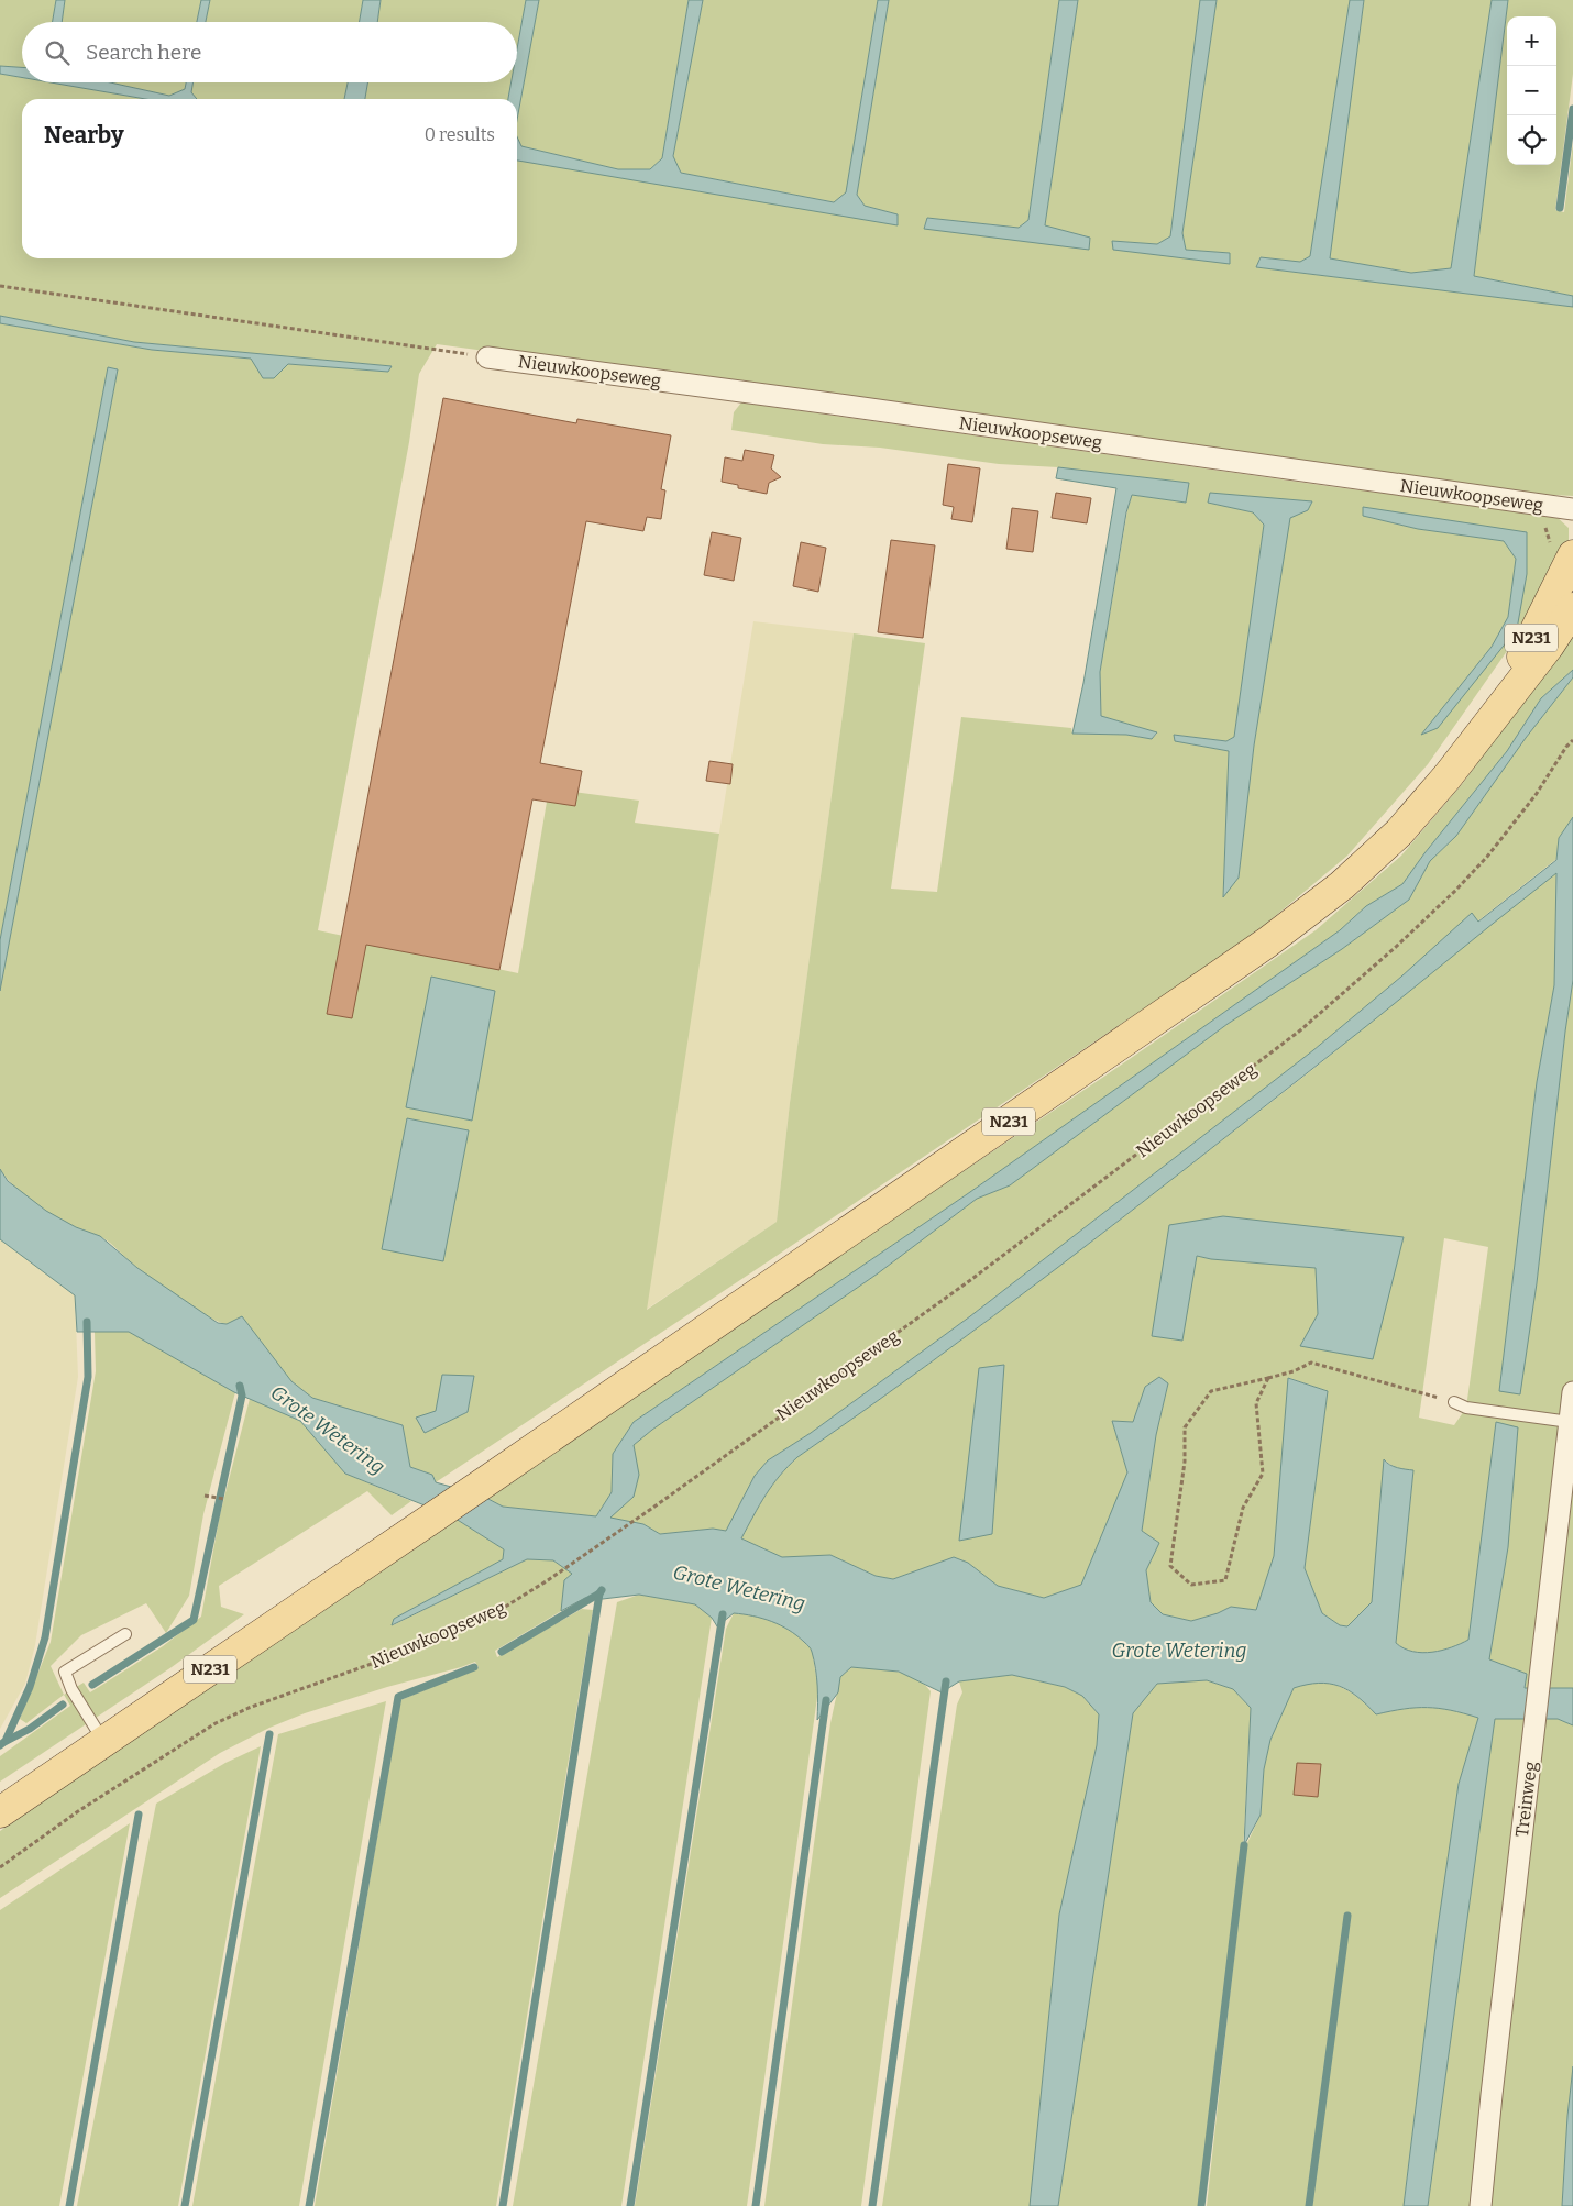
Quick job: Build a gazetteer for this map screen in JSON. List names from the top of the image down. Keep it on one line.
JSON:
{"streets":{"main road":["N231"],"street":["Nieuwkoopseweg","Treinweg"]},"water":["Grote Wetering"],"page":{"map_buttons":["+","−"],"search":"Search here","heading":["Nearby","0 results"]}}
